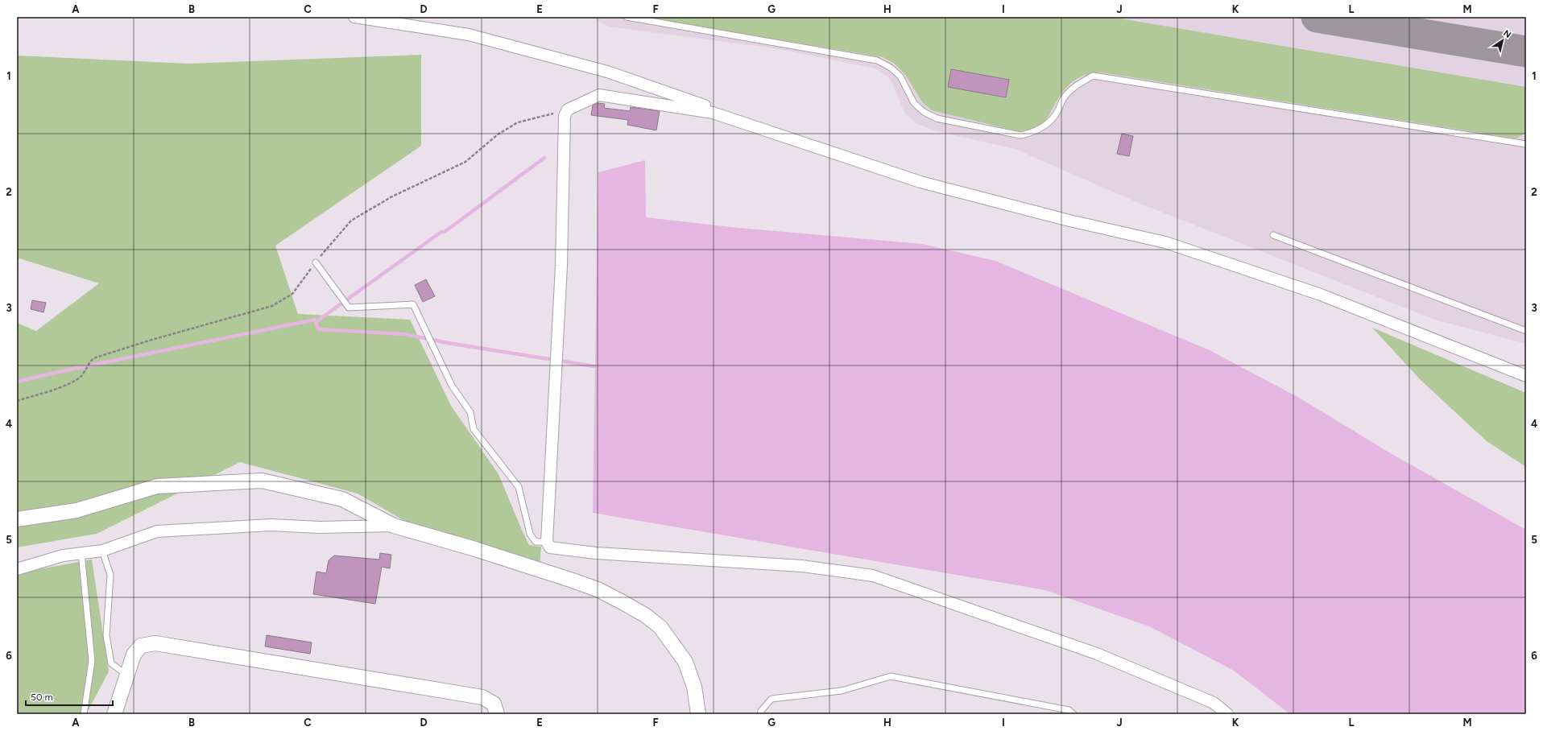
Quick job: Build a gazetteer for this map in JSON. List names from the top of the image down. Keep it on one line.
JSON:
{"scale_bar":"50 m","north":"top right","grid":{"columns":["A","B","C","D","E","F","G","H","I","J","K","L","M"],"rows":["1","2","3","4","5","6"]}}
